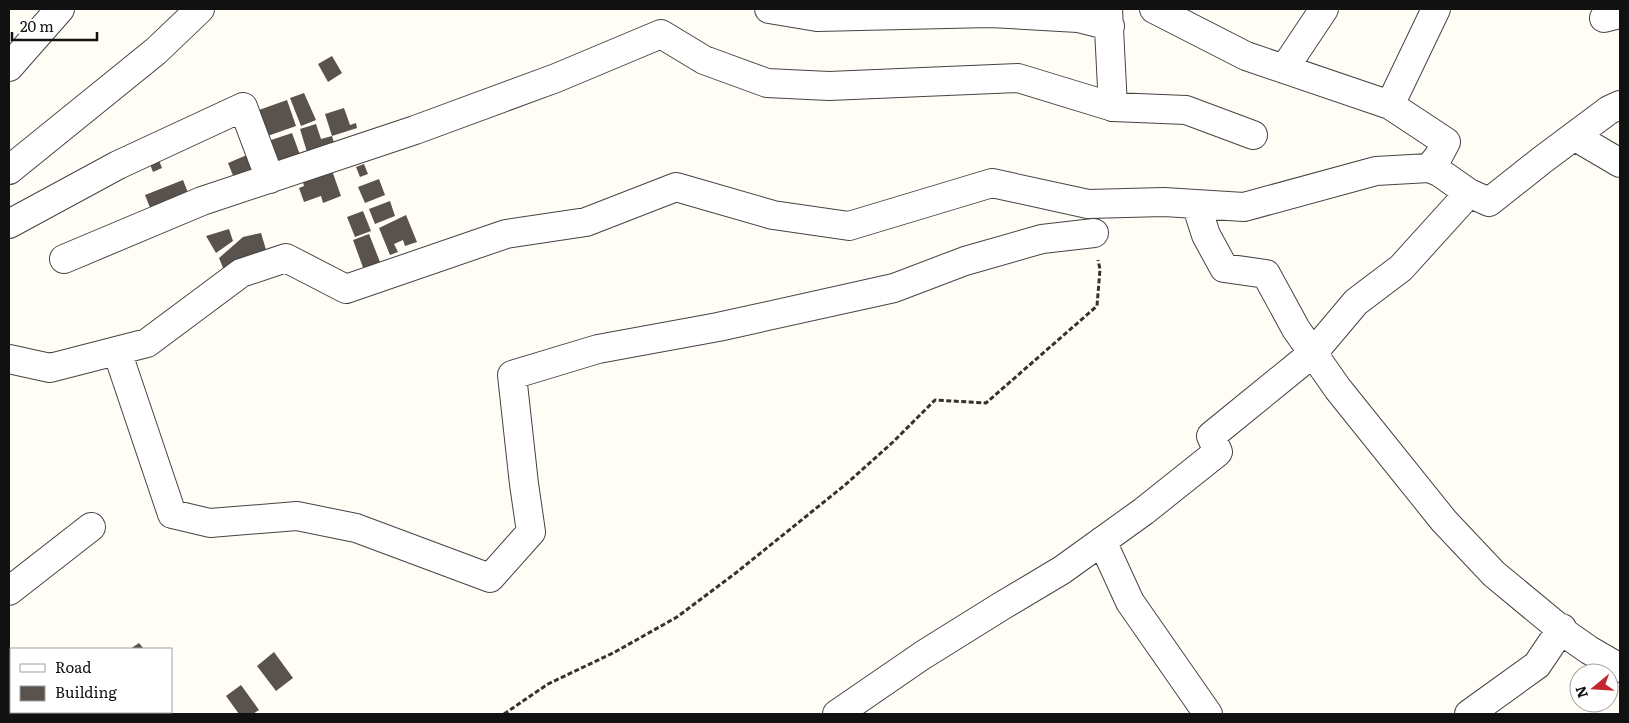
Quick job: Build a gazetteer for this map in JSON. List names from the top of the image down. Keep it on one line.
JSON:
{"legend":["Road","Building"],"scale_bar":"20 m","north":"left"}
